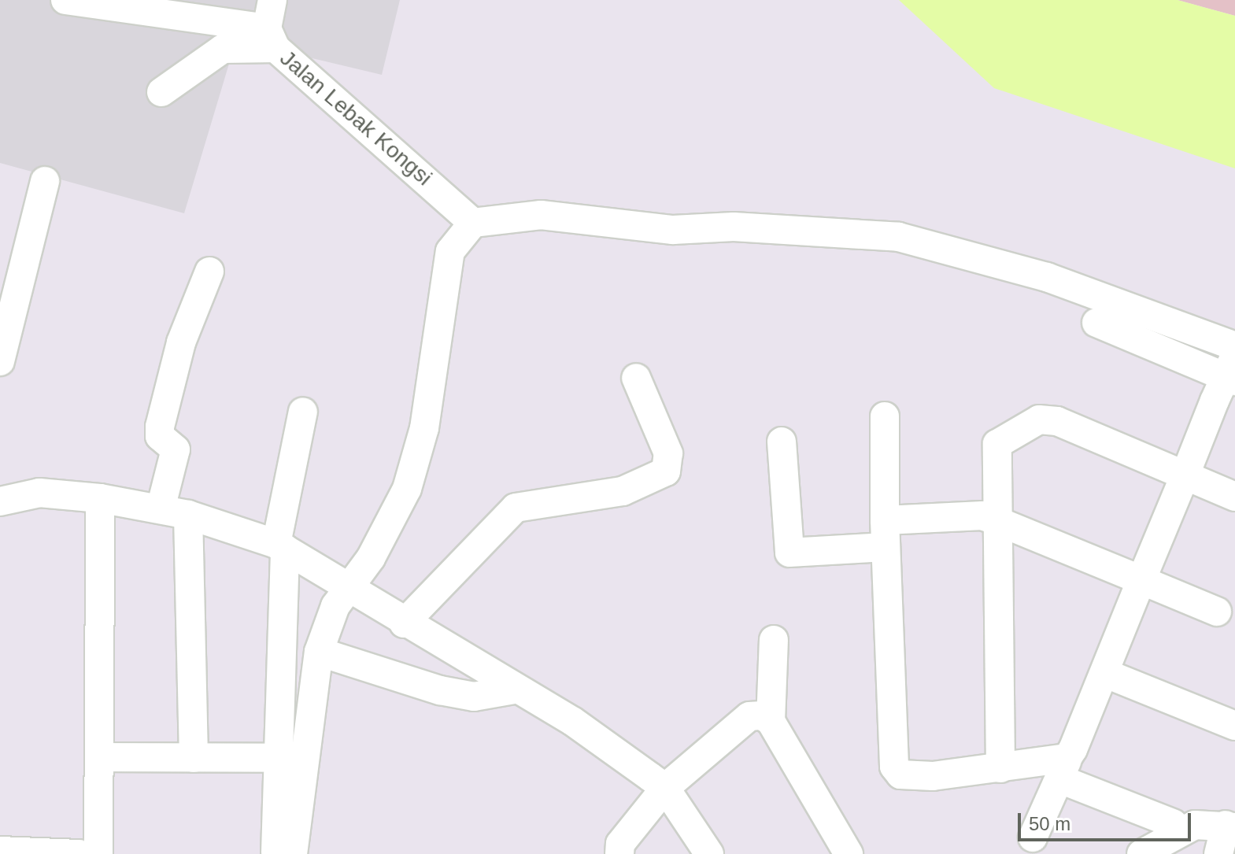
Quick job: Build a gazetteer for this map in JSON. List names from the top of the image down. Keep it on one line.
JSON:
{"streets":{"street":["Jalan Lebak Kongsi"]},"scale_bar":"50 m"}
